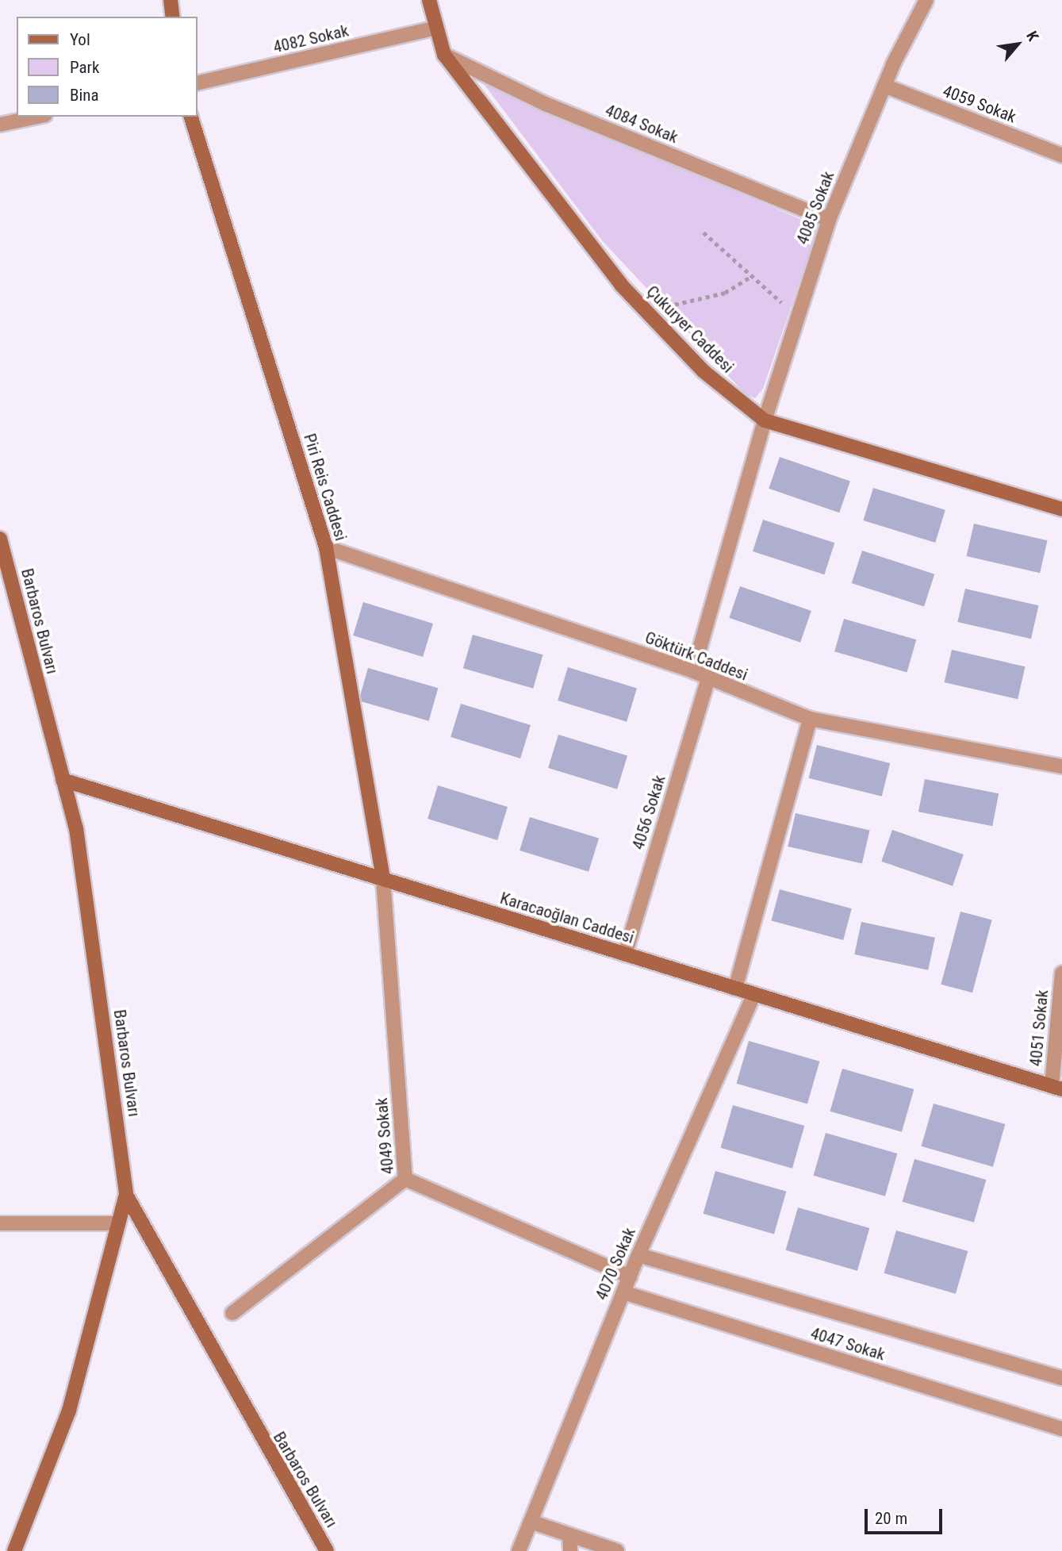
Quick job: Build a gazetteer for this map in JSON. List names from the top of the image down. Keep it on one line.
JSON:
{"streets":{"street":["4082 Sokak","4059 Sokak","4084 Sokak","4085 Sokak","Çukuryer Caddesi","Piri Reis Caddesi","Barbaros Bulvarı","Göktürk Caddesi","4056 Sokak","Karacaoğlan Caddesi","4051 Sokak","4049 Sokak","4070 Sokak","4047 Sokak"]},"crossings":[["4082 Sokak","Çukuryer Caddesi"],["4059 Sokak","4085 Sokak"],["4084 Sokak","4085 Sokak"],["4084 Sokak","Çukuryer Caddesi"],["4085 Sokak","Çukuryer Caddesi"],["4085 Sokak","Göktürk Caddesi"],["Piri Reis Caddesi","Göktürk Caddesi"],["Piri Reis Caddesi","Karacaoğlan Caddesi"],["Piri Reis Caddesi","4049 Sokak"],["Barbaros Bulvarı","Karacaoğlan Caddesi"],["Göktürk Caddesi","4056 Sokak"],["4056 Sokak","Karacaoğlan Caddesi"],["Karacaoğlan Caddesi","4051 Sokak"],["Karacaoğlan Caddesi","4049 Sokak"],["Karacaoğlan Caddesi","4070 Sokak"],["4049 Sokak","4070 Sokak"],["4070 Sokak","4047 Sokak"]],"legend":["Yol","Park","Bina"],"scale_bar":"20 m","north":"top right"}
